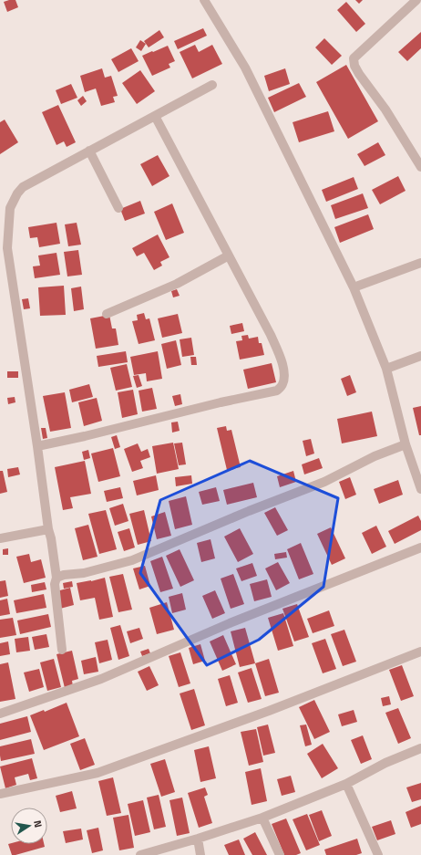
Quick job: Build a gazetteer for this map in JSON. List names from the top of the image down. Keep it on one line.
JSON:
{"north":"right"}
